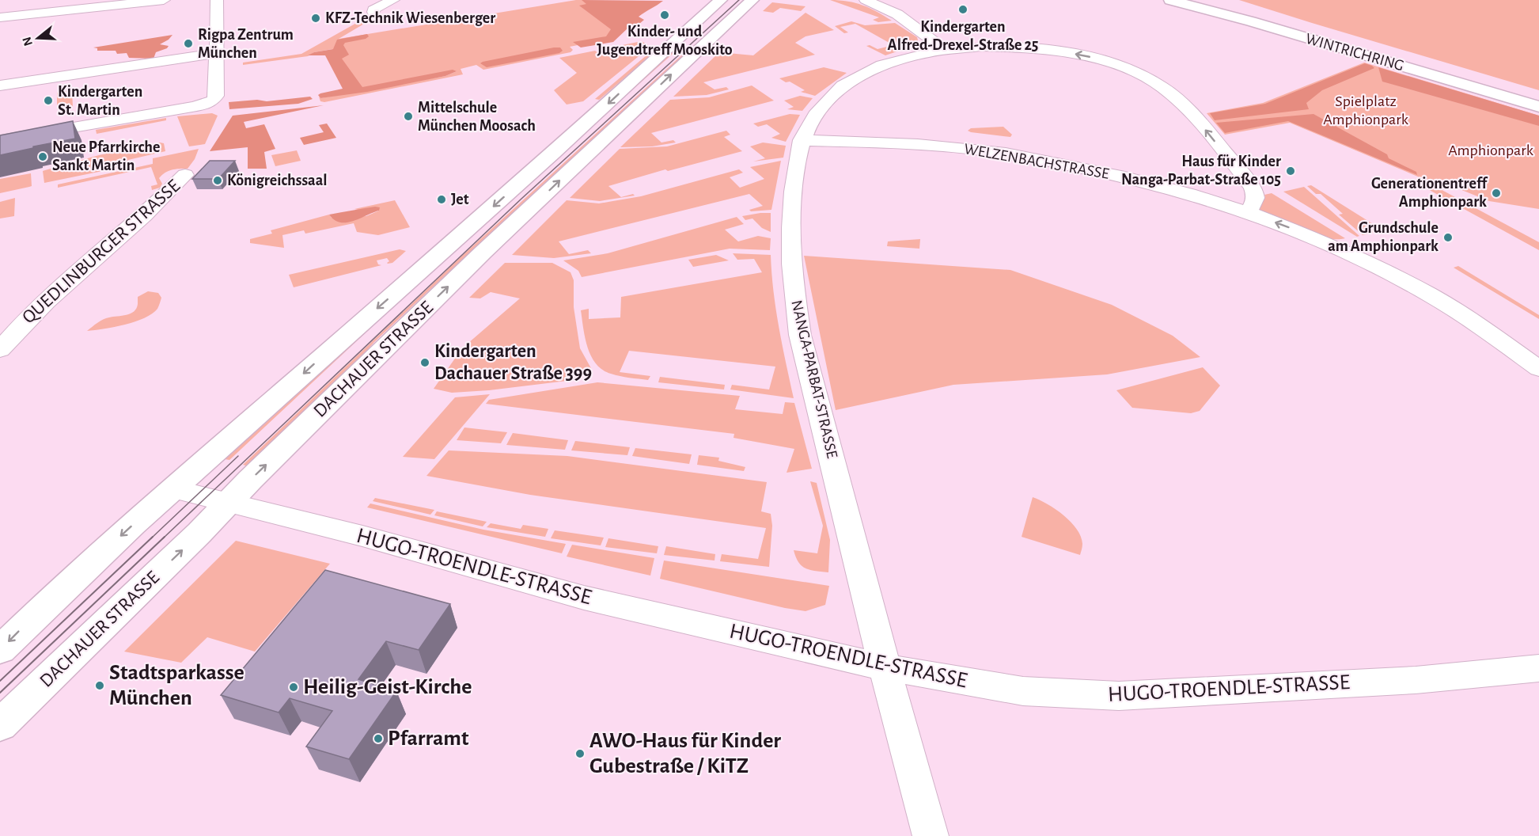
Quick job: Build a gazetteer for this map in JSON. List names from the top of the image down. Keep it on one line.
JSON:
{"streets":{"main road":["WINTRICHRING","DACHAUER STRASSE"],"street":["WELZENBACHSTRASSE","QUEDLINBURGER STRASSE","NANGA-PARBAT-STRASSE","HUGO-TROENDLE-STRASSE"]},"crossings":[["WELZENBACHSTRASSE","NANGA-PARBAT-STRASSE"],["DACHAUER STRASSE","HUGO-TROENDLE-STRASSE"],["NANGA-PARBAT-STRASSE","HUGO-TROENDLE-STRASSE"]],"one_way":["WELZENBACHSTRASSE"],"parks":["Spielplatz Amphionpark","Amphionpark"],"places":["Kindergarten Alfred-Drexel-Straße 25","Kinder- und Jugendtreff Mooskito","KFZ-Technik Wiesenberger","Rigpa Zentrum München","Kindergarten St. Martin","Mittelschule München Moosach","Neue Pfarrkirche Sankt Martin","Haus für Kinder Nanga-Parbat-Straße 105","Königreichssaal","Generationentreff Amphionpark","Jet","Grundschule am Amphionpark","Kindergarten Dachauer Straße 399","Stadtsparkasse München","Heilig-Geist-Kirche","Pfarramt","AWO-Haus für Kinder Gubestraße / KiTZ"],"north":"left"}
